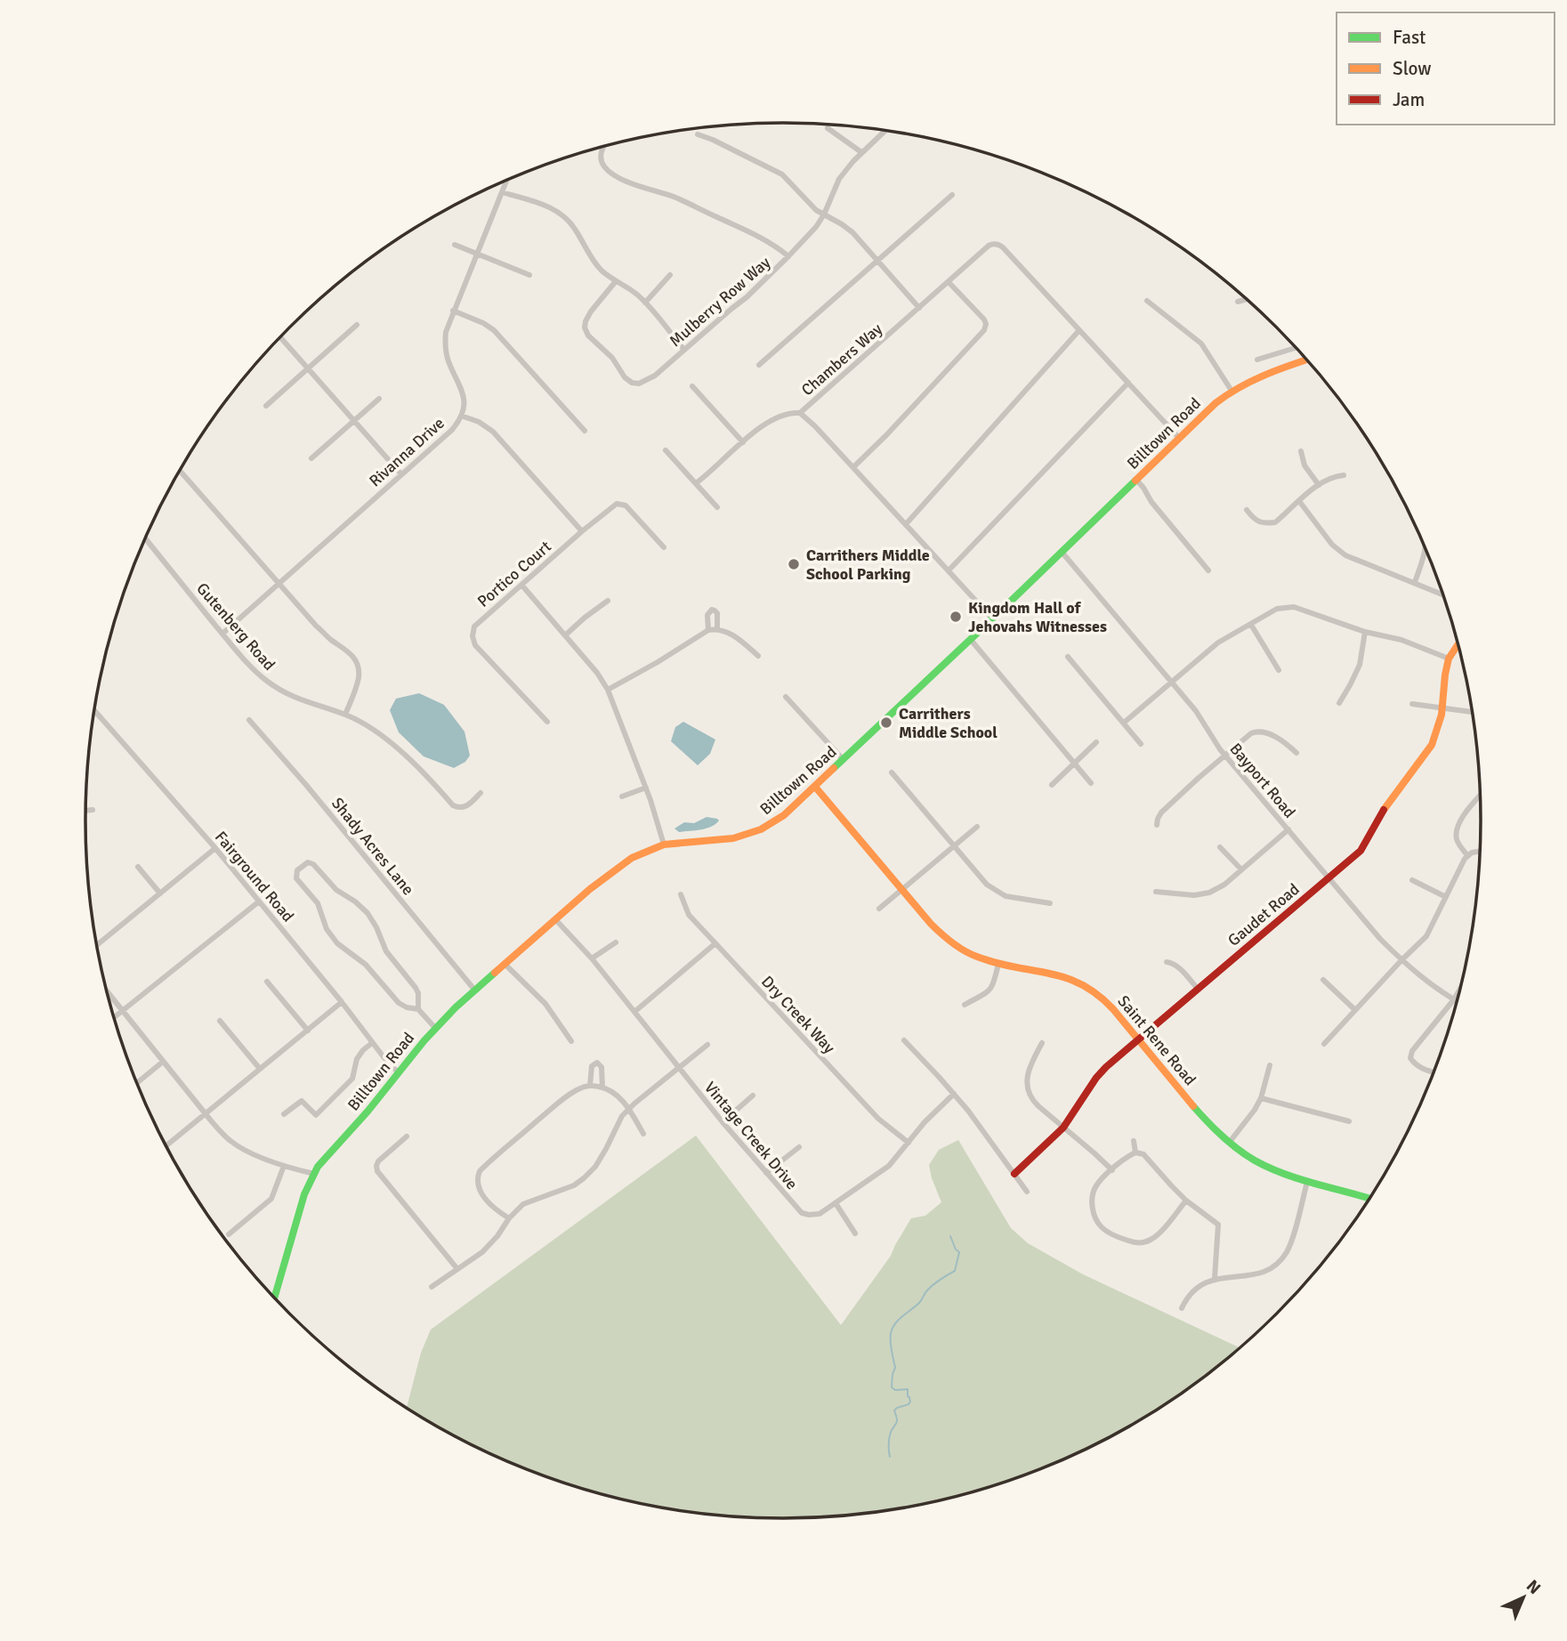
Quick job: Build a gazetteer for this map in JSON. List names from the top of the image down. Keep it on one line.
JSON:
{"streets":{"main road":["Billtown Road","Gaudet Road","Saint Rene Road"],"street":["Mulberry Row Way","Chambers Way","Rivanna Drive","Portico Court","Gutenberg Road","Bayport Road","Shady Acres Lane","Fairground Road","Dry Creek Way","Vintage Creek Drive"]},"crossings":[["Billtown Road","Bayport Road"],["Billtown Road","Shady Acres Lane"],["Billtown Road","Fairground Road"],["Billtown Road","Saint Rene Road"],["Billtown Road","Vintage Creek Drive"],["Rivanna Drive","Gutenberg Road"],["Bayport Road","Gaudet Road"],["Gaudet Road","Saint Rene Road"],["Dry Creek Way","Vintage Creek Drive"]],"places":["Carrithers Middle School Parking","Kingdom Hall of Jehovahs Witnesses","Carrithers Middle School"],"legend":["Fast","Slow","Jam"],"north":"top right"}
